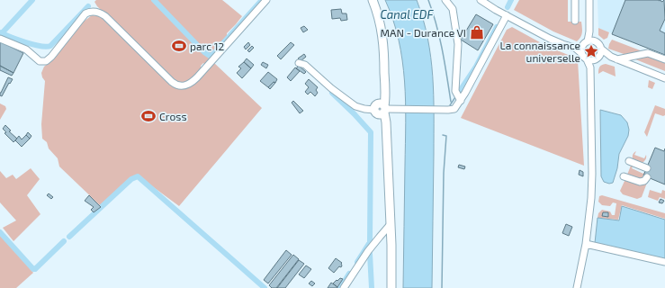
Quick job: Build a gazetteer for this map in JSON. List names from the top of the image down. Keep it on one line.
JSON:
{"water":["Canal EDF"],"places":{"shop":["MAN - Durance VI"],"sports":["parc 12","Cross"],"place":["La connaissance universelle"]}}
